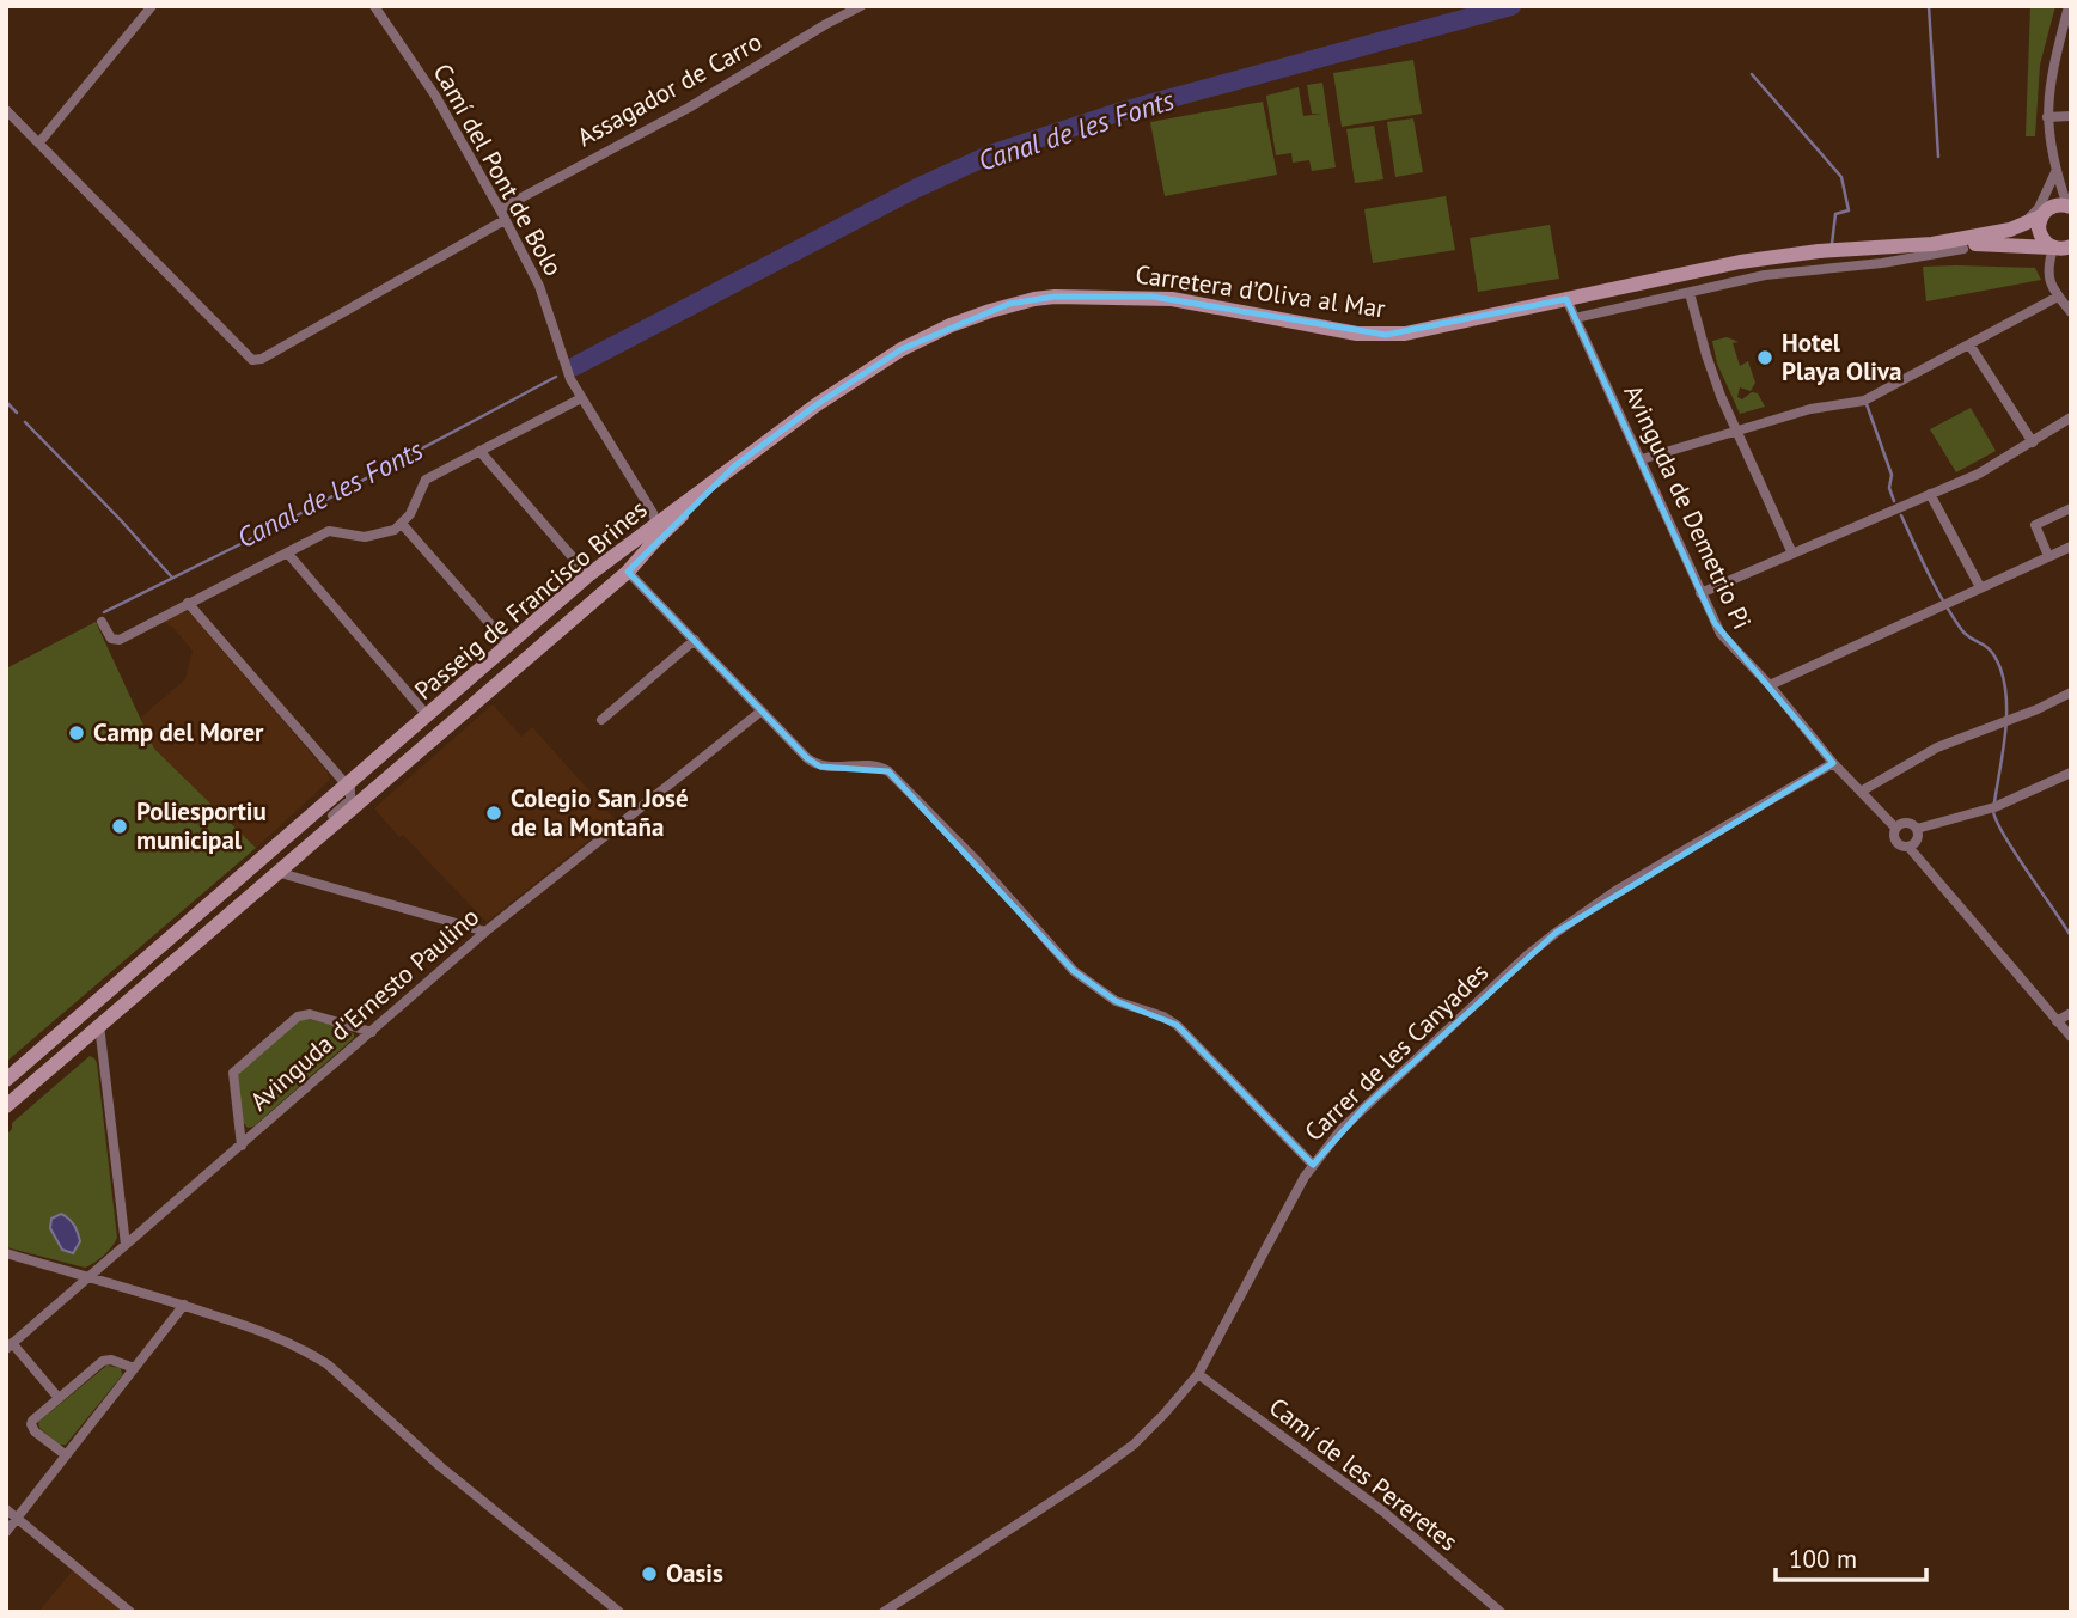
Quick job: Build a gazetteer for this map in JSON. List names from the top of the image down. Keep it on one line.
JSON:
{"streets":{"street":["Assagador de Carro","Camí del Pont de Bolo","Carretera d’Oliva al Mar","Avinguda de Demetrio Pi","Passeig de Francisco Brines","Avinguda d'Ernesto Paulino","Carrer de les Canyades","Camí de les Pereretes"]},"crossings":[["Assagador de Carro","Camí del Pont de Bolo"],["Camí del Pont de Bolo","Passeig de Francisco Brines"],["Carretera d’Oliva al Mar","Avinguda de Demetrio Pi"],["Carretera d’Oliva al Mar","Passeig de Francisco Brines"],["Avinguda de Demetrio Pi","Carrer de les Canyades"],["Carrer de les Canyades","Camí de les Pereretes"]],"water":["Canal de les Fonts"],"places":["Hotel Playa Oliva","Camp del Morer","Colegio San José de la Montaña","Poliesportiu municipal","Oasis"],"scale_bar":"100 m"}
